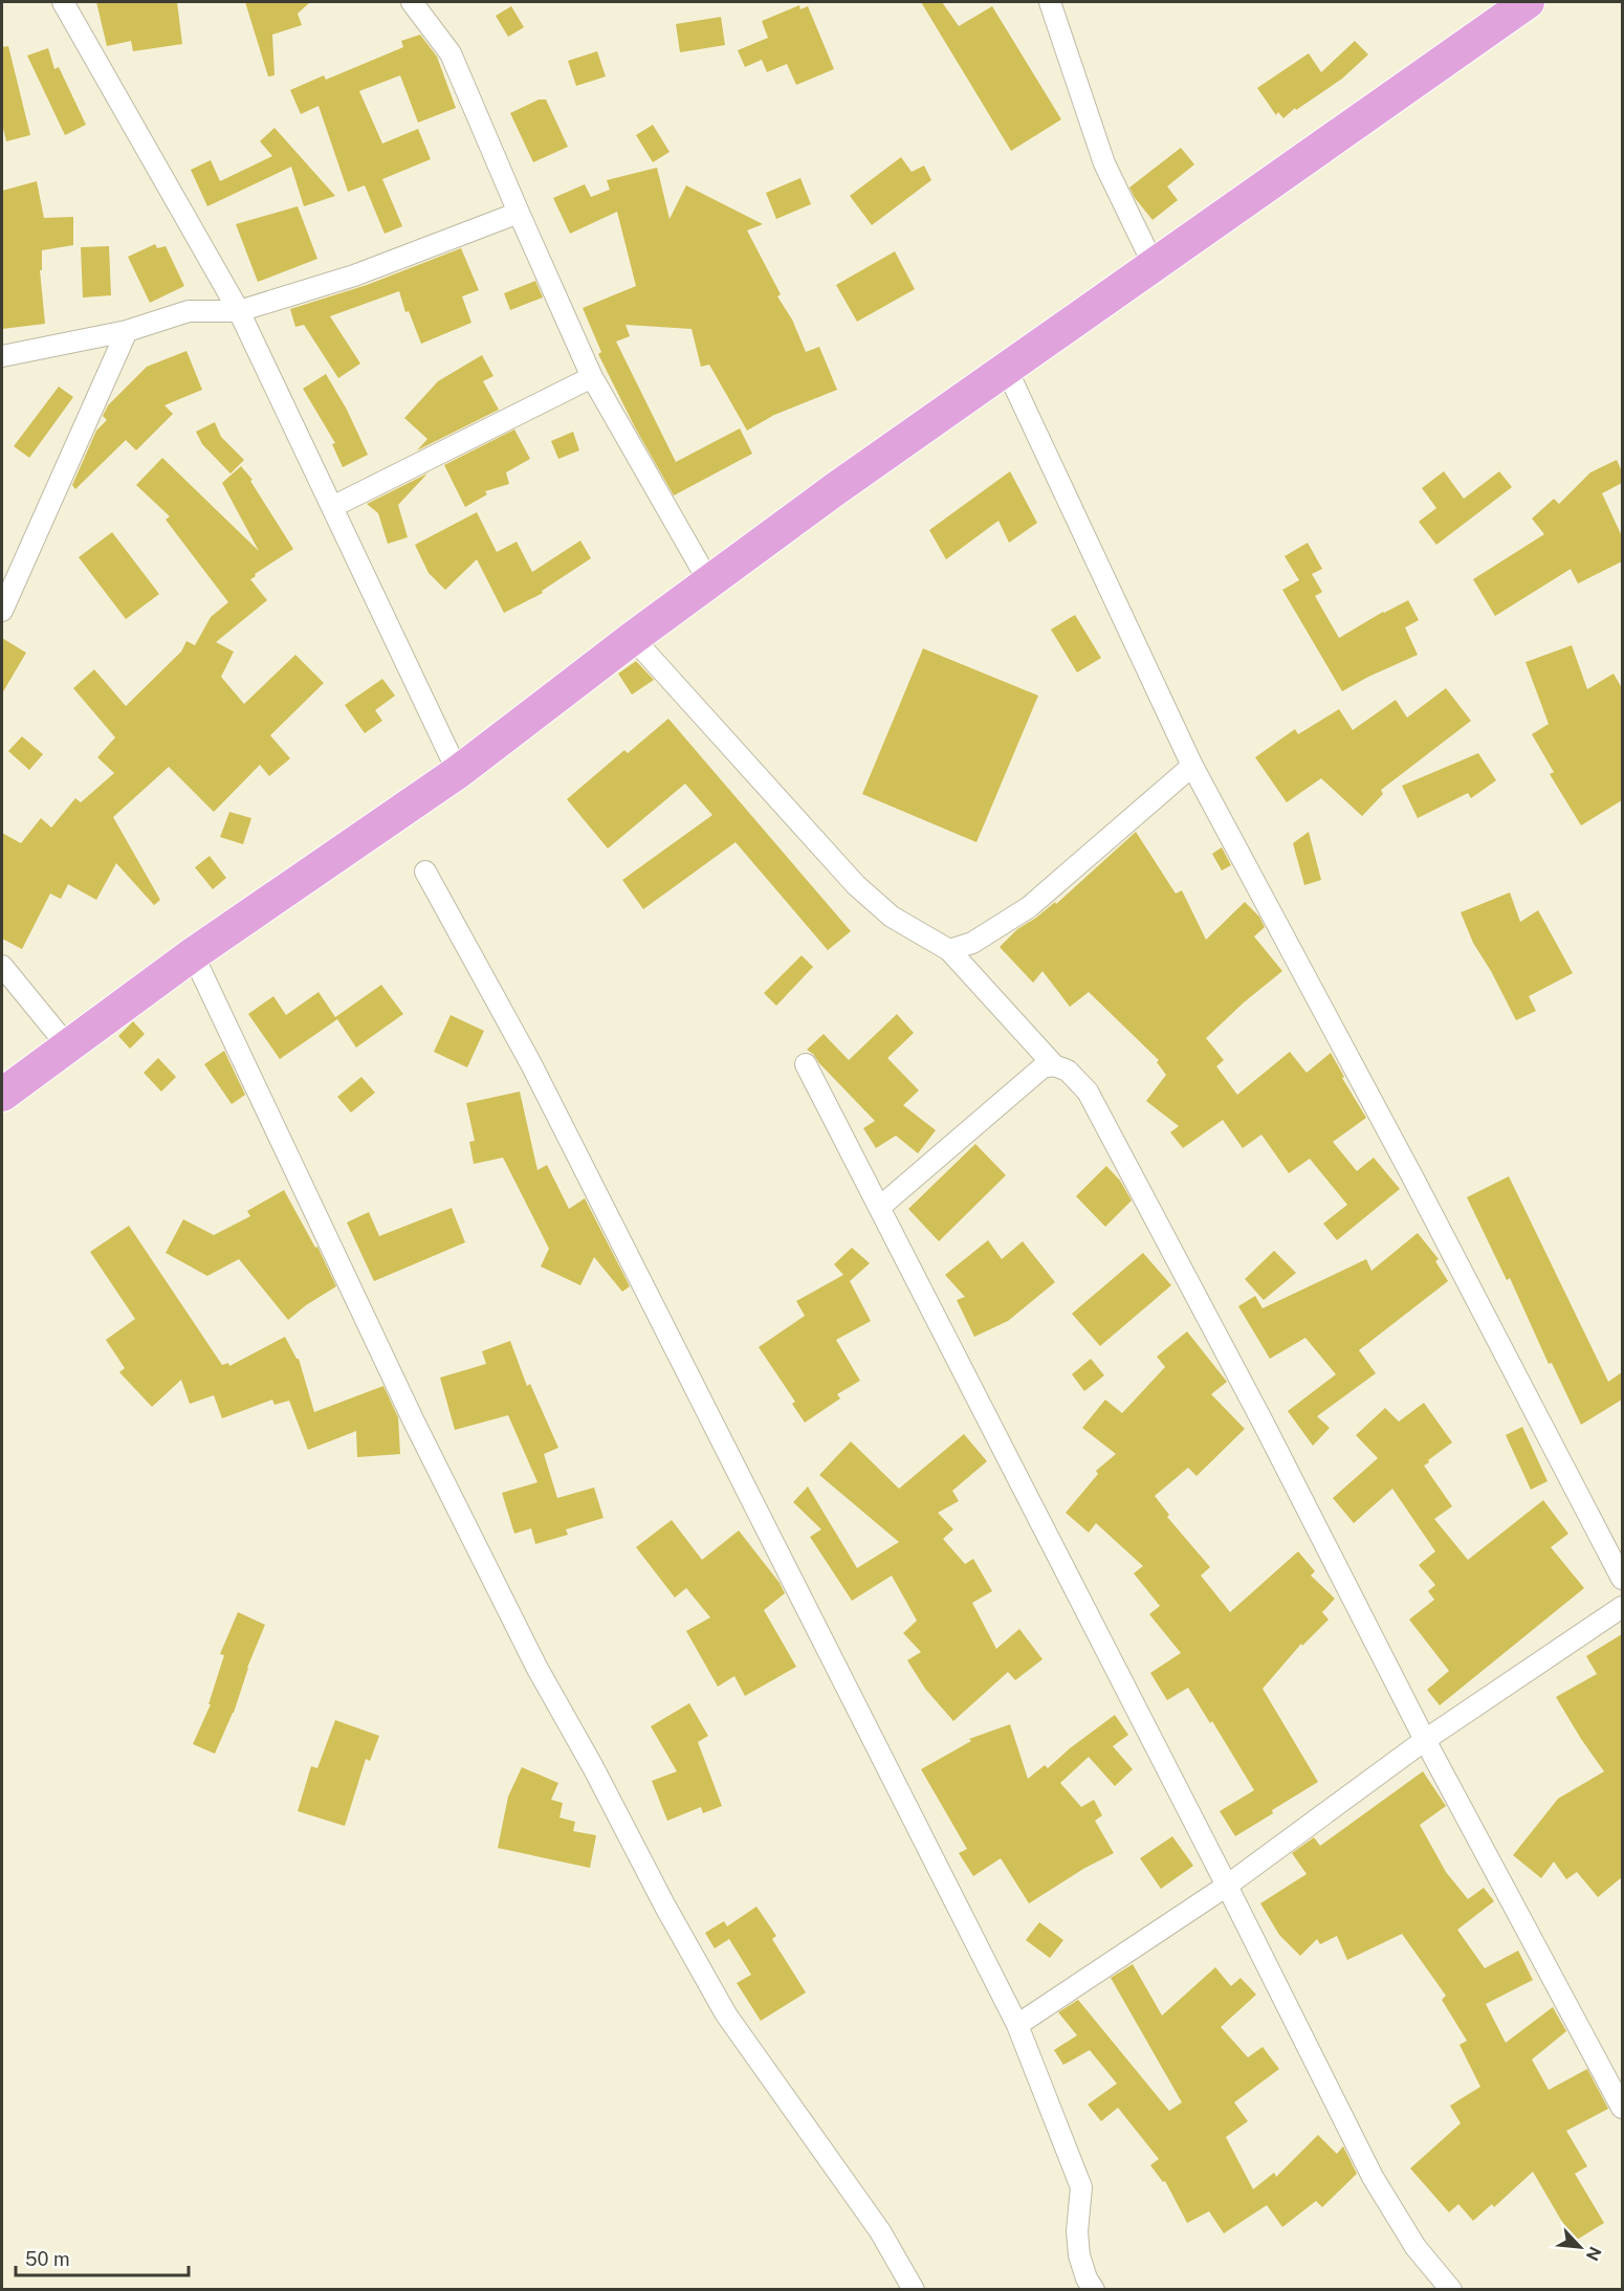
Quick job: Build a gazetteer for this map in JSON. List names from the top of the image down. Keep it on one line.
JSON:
{"scale_bar":"50 m","north":"bottom right"}
